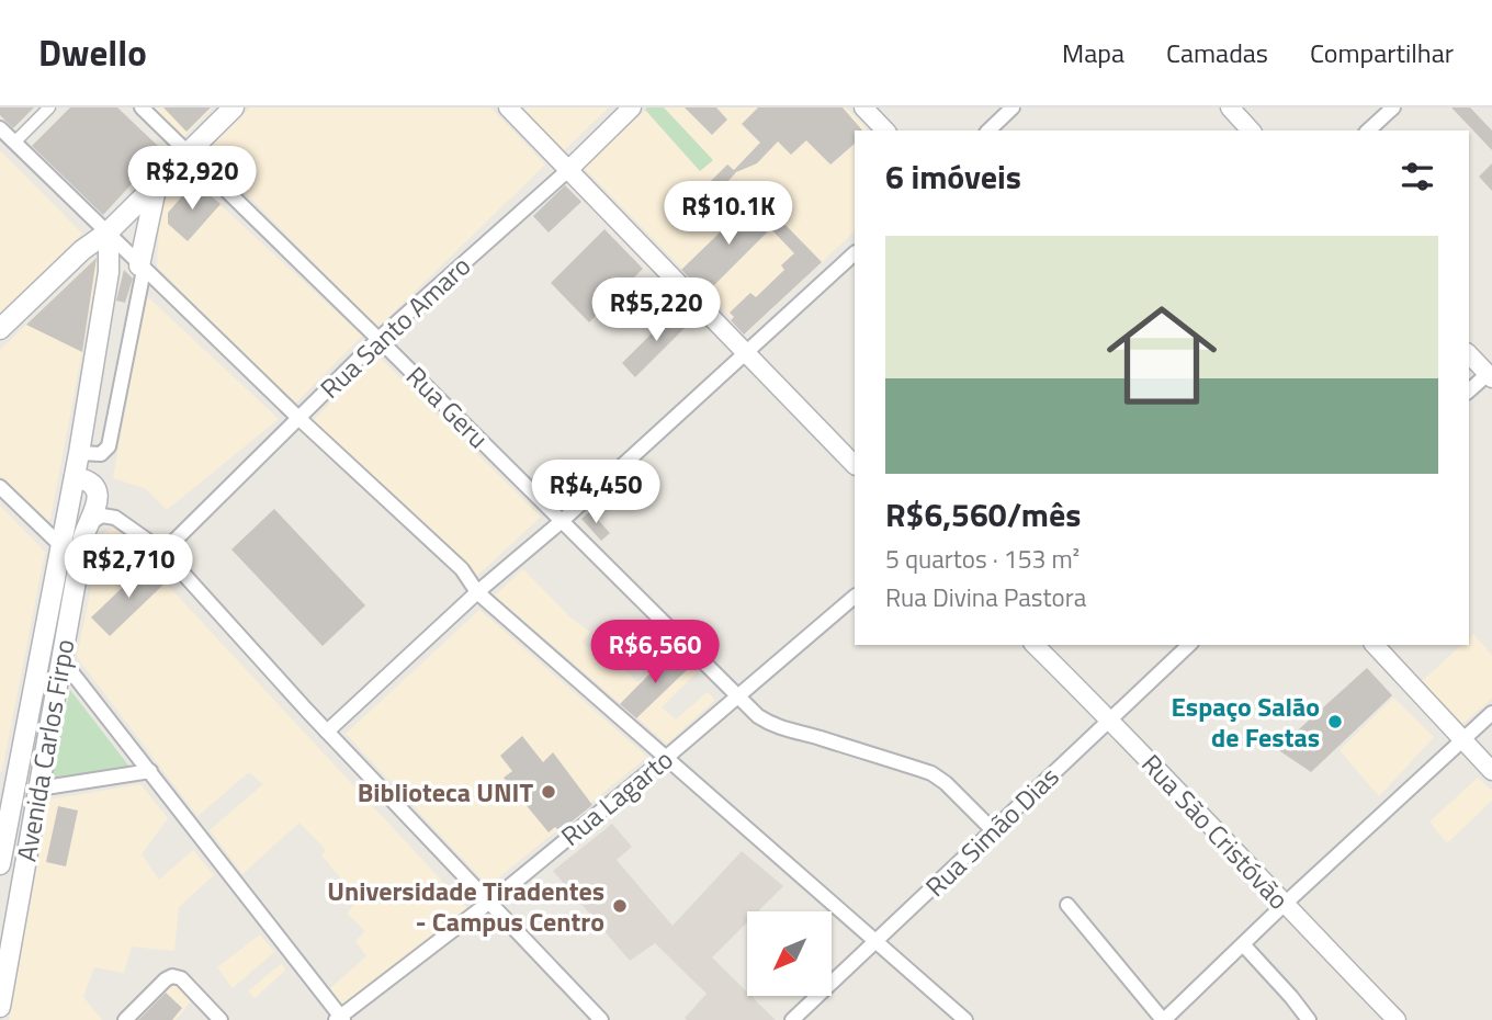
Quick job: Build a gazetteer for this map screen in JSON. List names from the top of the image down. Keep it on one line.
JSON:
{"streets":{"main road":["Avenida Carlos Firpo"],"street":["Rua Santo Amaro","Rua Geru","Rua Lagarto","Rua Simão Dias","Rua São Cristóvão"]},"crossings":[["Rua Santo Amaro","Rua Geru"],["Rua Geru","Rua Lagarto"],["Rua Geru","Rua Simão Dias"],["Rua Simão Dias","Rua São Cristóvão"]],"places":["Espaço Salão de Festas","Biblioteca UNIT","Universidade Tiradentes - Campus Centro"],"north":"bottom left","page":{"header":"Dwello","nav":["Mapa","Camadas","Compartilhar"],"heading":"6 imóveis","price":["R$2,920","R$10.1K","R$5,220","R$4,450","R$2,710","R$6,560"],"list":[{"name":"R$6,560/mês","note":"5 quartos · 153 m² · Rua Divina Pastora"}]}}
